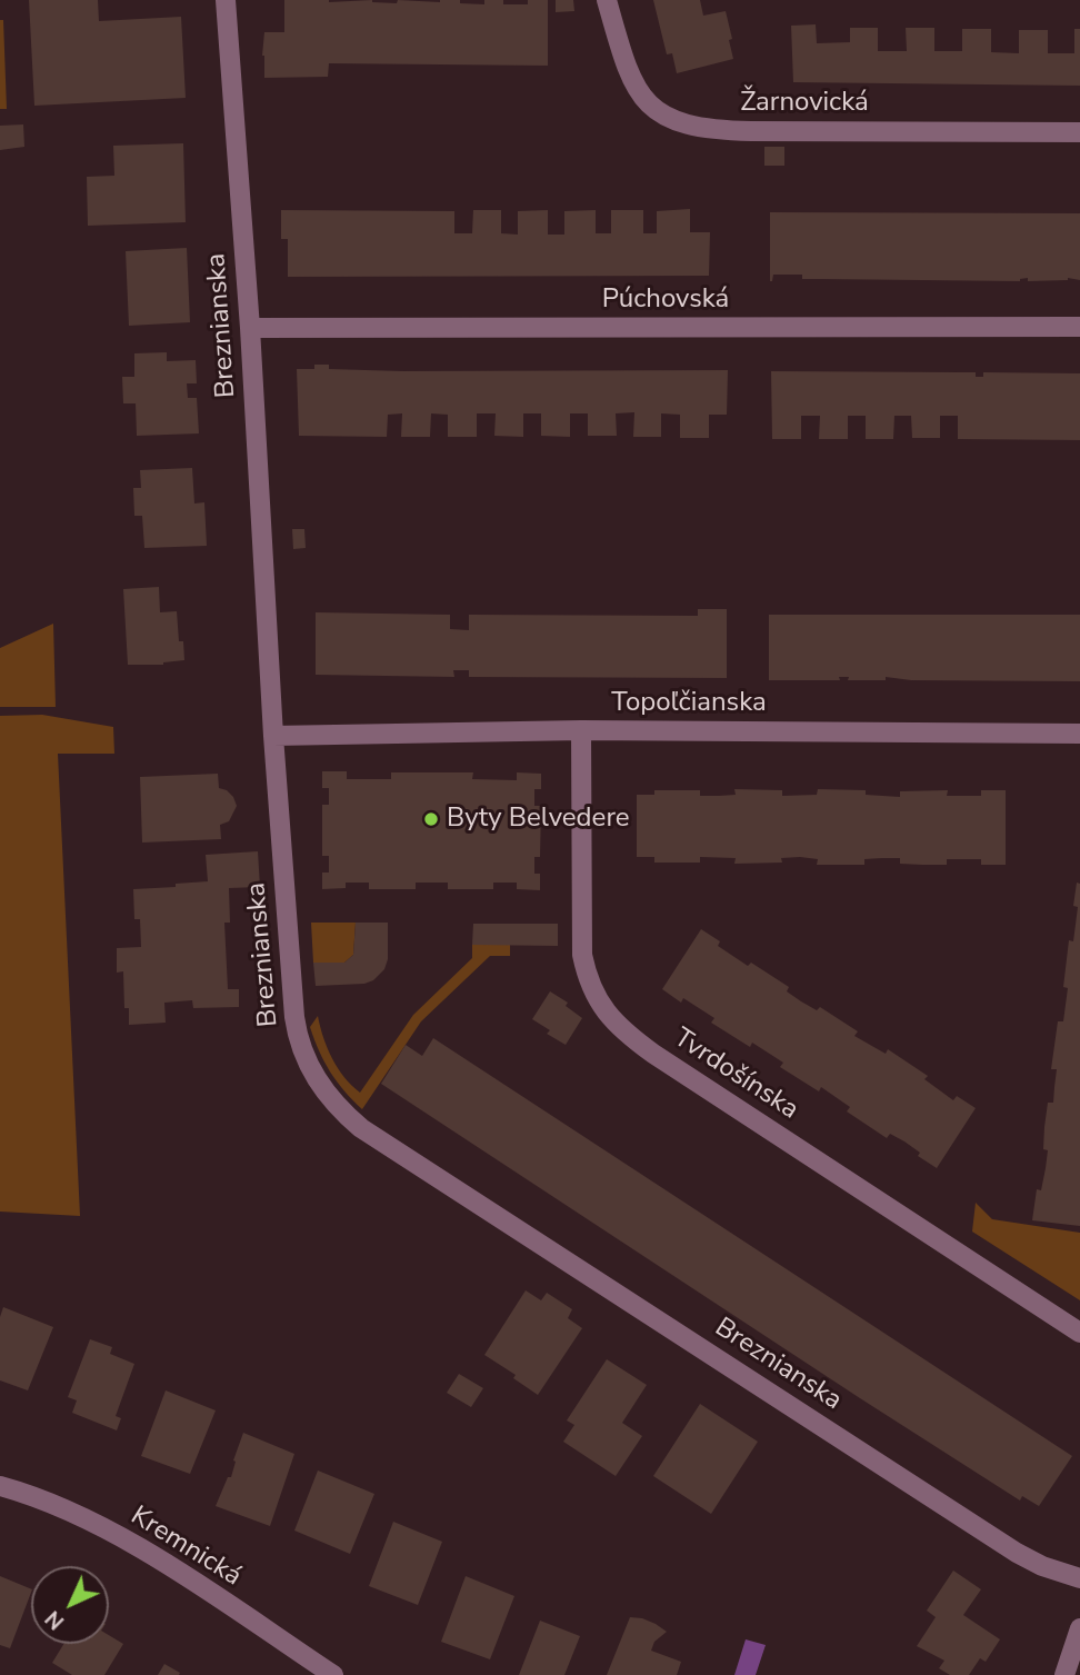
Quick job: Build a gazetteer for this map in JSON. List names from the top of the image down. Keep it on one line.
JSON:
{"streets":{"street":["Žarnovická","Púchovská","Breznianska","Topoľčianska","Tvrdošínska","Kremnická"]},"crossings":[["Púchovská","Breznianska"],["Breznianska","Topoľčianska"],["Topoľčianska","Tvrdošínska"]],"places":["Byty Belvedere"],"north":"bottom left"}
